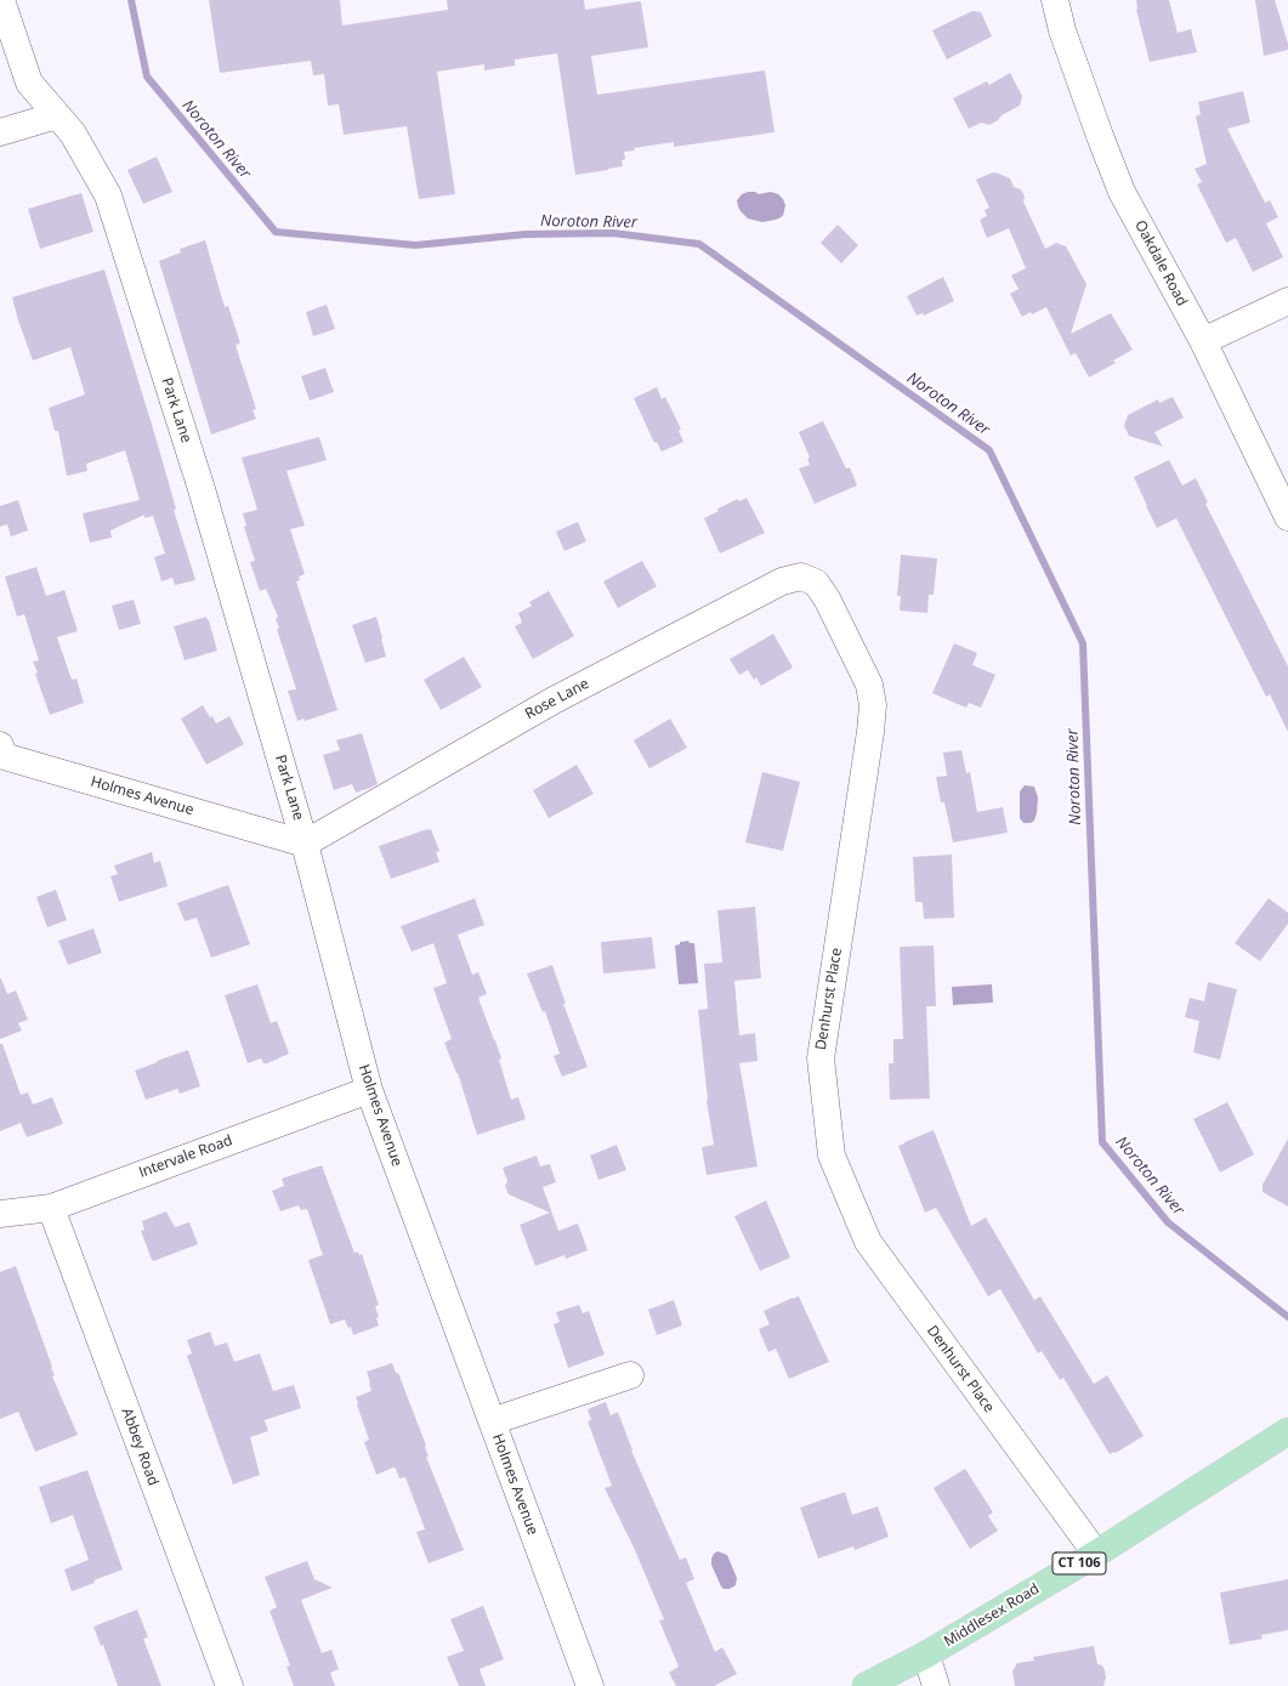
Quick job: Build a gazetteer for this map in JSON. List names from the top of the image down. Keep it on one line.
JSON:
{"streets":{"main road":["CT 106","Middlesex Road"],"street":["Oakdale Road","Park Lane","Rose Lane","Holmes Avenue","Denhurst Place","Intervale Road","Abbey Road"]},"crossings":[["Park Lane","Rose Lane"],["Park Lane","Holmes Avenue"],["Rose Lane","Holmes Avenue"],["Rose Lane","Denhurst Place"],["Holmes Avenue","Intervale Road"],["Denhurst Place","Middlesex Road"],["Intervale Road","Abbey Road"]],"water":["Noroton River"]}
